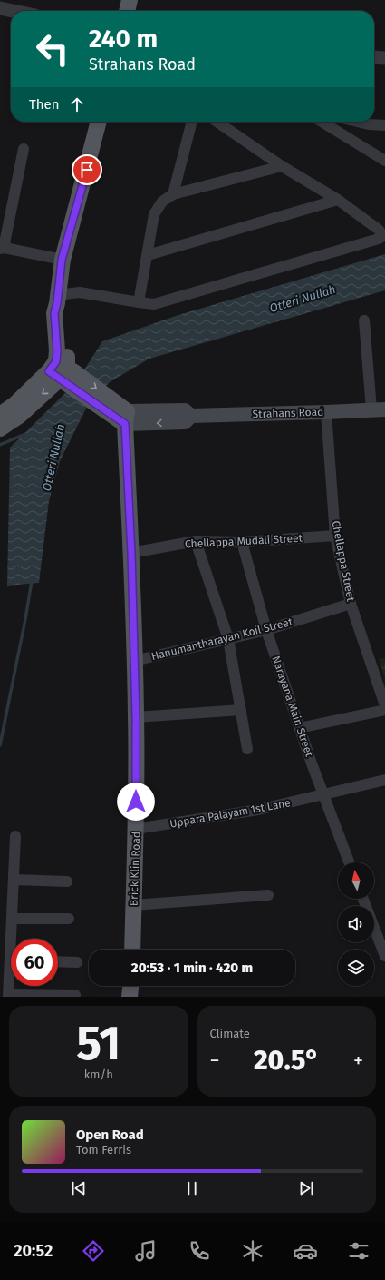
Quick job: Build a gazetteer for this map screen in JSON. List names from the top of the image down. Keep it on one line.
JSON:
{"streets":{"main road":["Strahans Road","Brick Klin Road"],"street":["Chellappa Mudali Street","Chellappa Street","Hanumantharayan Koil Street","Narayana Main Street","Uppara Palayam 1st Lane"]},"crossings":[["Strahans Road","Chellappa Street"],["Strahans Road","Brick Klin Road"],["Chellappa Mudali Street","Chellappa Street"],["Chellappa Mudali Street","Narayana Main Street"],["Chellappa Mudali Street","Brick Klin Road"],["Chellappa Street","Hanumantharayan Koil Street"],["Hanumantharayan Koil Street","Narayana Main Street"],["Hanumantharayan Koil Street","Brick Klin Road"],["Narayana Main Street","Uppara Palayam 1st Lane"],["Uppara Palayam 1st Lane","Brick Klin Road"]],"water":["Otteri Nullah"],"north":"top","page":{"turn":["240 m","Strahans Road"],"then":"Then","limit":"60","trip":"20:53 · 1 min · 420 m","tile":[["51","km/h"],"Climate"],"heat":["−","20.5°","+"],"song":["Open Road","Tom Ferris"],"tabs":"20:52"}}
